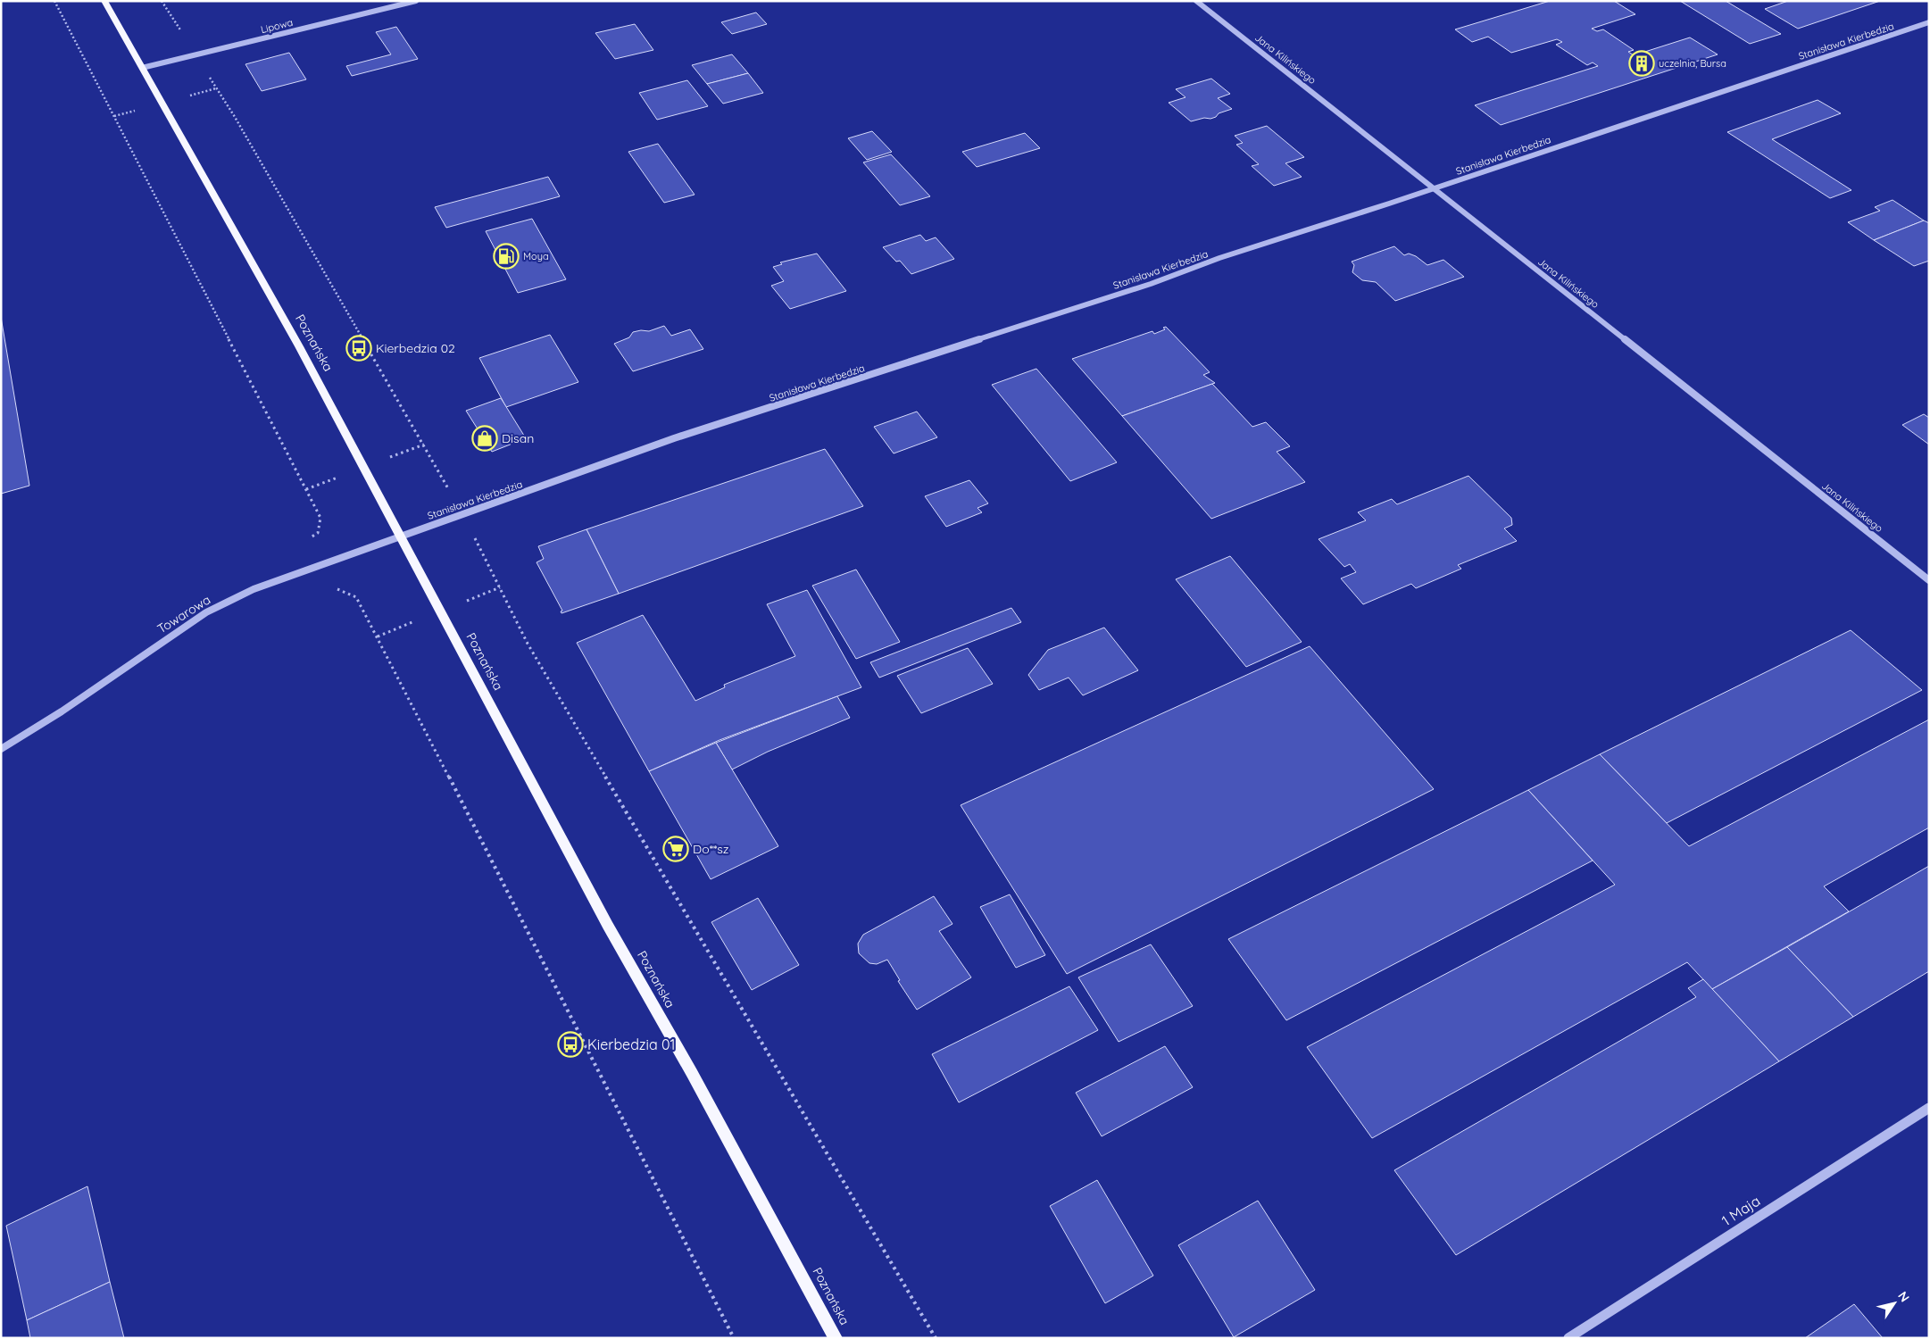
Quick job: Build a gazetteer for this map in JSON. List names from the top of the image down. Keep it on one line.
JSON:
{"streets":{"main road":["Poznańska"],"street":["Lipowa","Stanisława Kierbedzia","Jana Kilińskiego","Towarowa","1 Maja"]},"crossings":[["Lipowa","Poznańska"],["Stanisława Kierbedzia","Jana Kilińskiego"],["Stanisława Kierbedzia","Poznańska"],["Stanisława Kierbedzia","Towarowa"],["Poznańska","Towarowa"]],"places":{"building":["uczelnia, Bursa"],"fuel station":["Moya"],"bus stop":["Kierbedzia 02","Kierbedzia 01"],"shop":["Disan"],"supermarket":["Do**sz"]},"north":"top right"}
